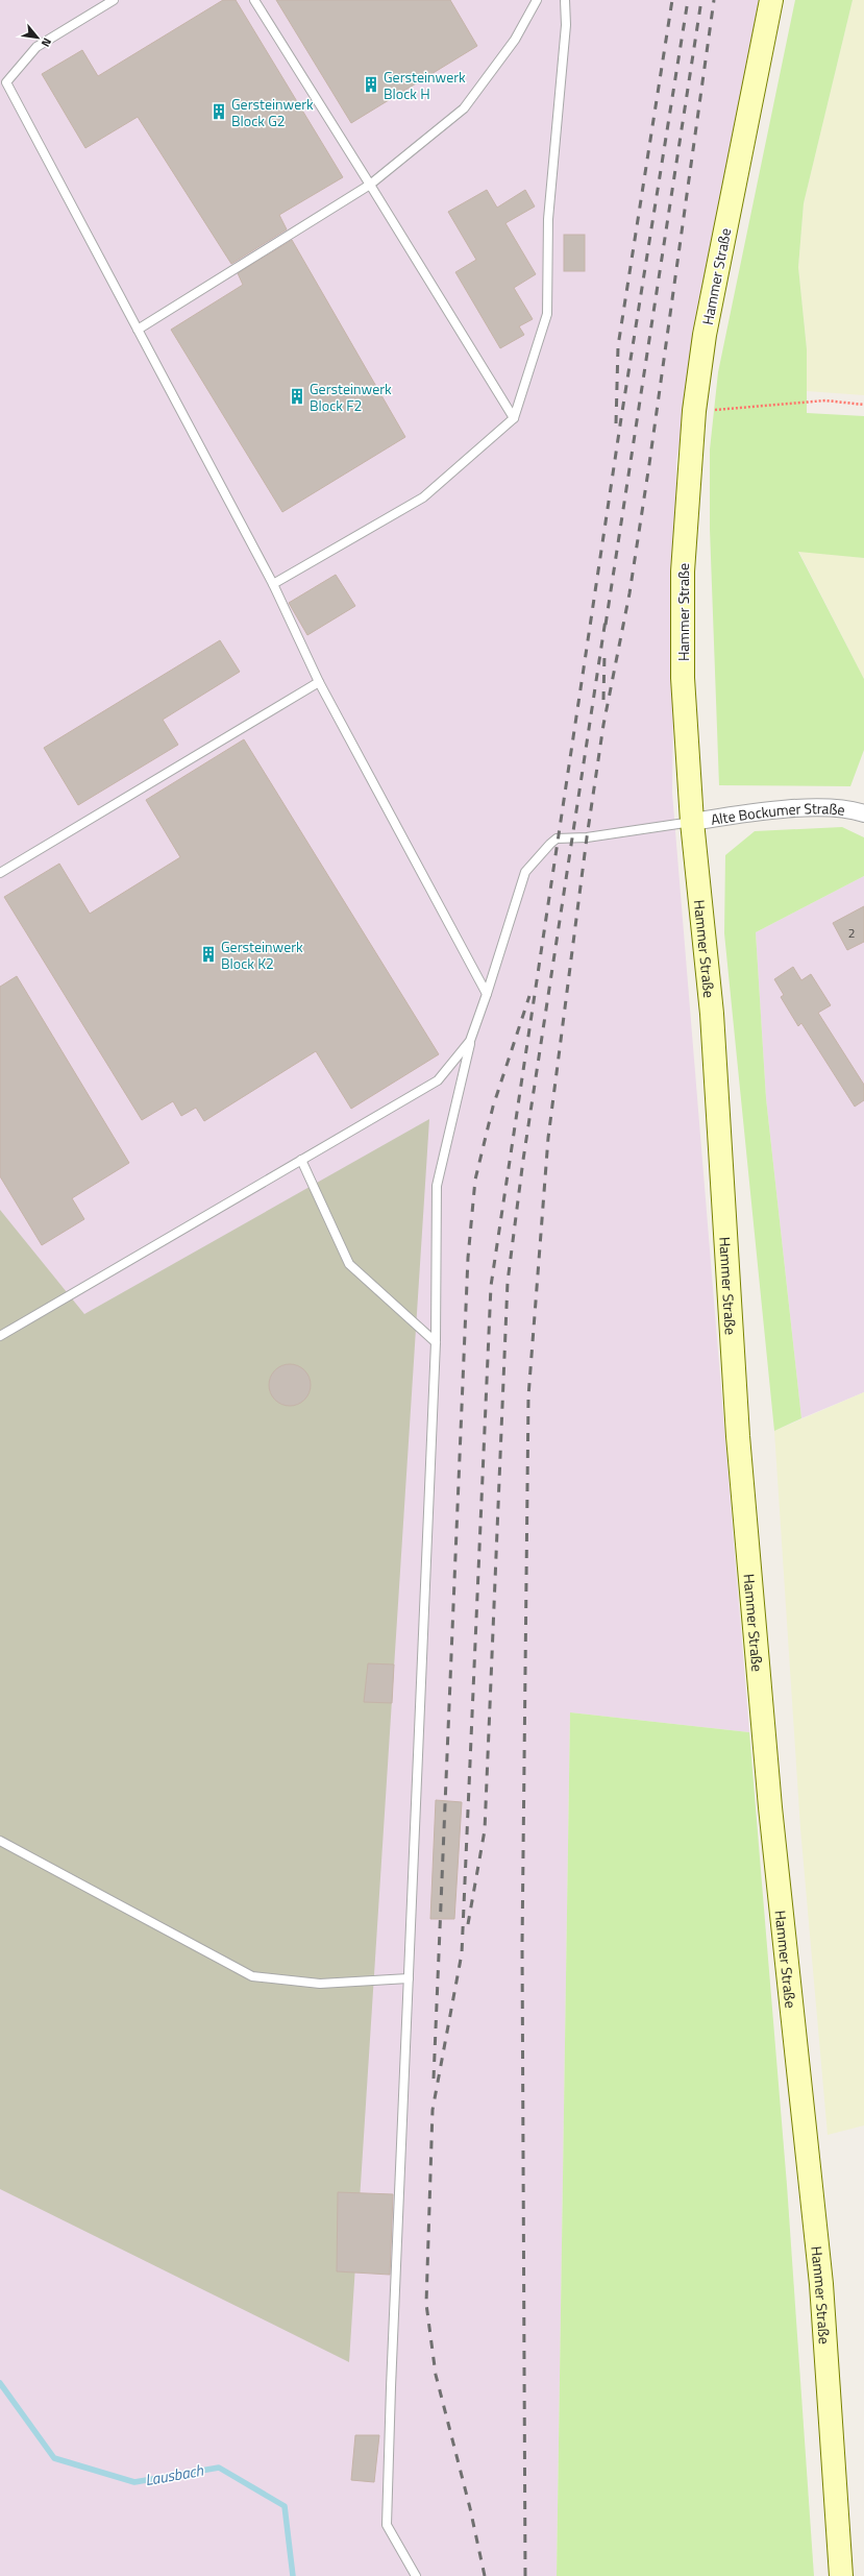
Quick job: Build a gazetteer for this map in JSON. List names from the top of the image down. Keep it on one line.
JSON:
{"streets":{"main road":["Hammer Straße"],"street":["Alte Bockumer Straße"]},"crossings":[["Hammer Straße","Alte Bockumer Straße"]],"water":["Lausbach"],"places":{"building":["Gersteinwerk Block H","Gersteinwerk Block G2","Gersteinwerk Block F2","Gersteinwerk Block K2"]},"house_numbers":["2"],"north":"bottom right"}
